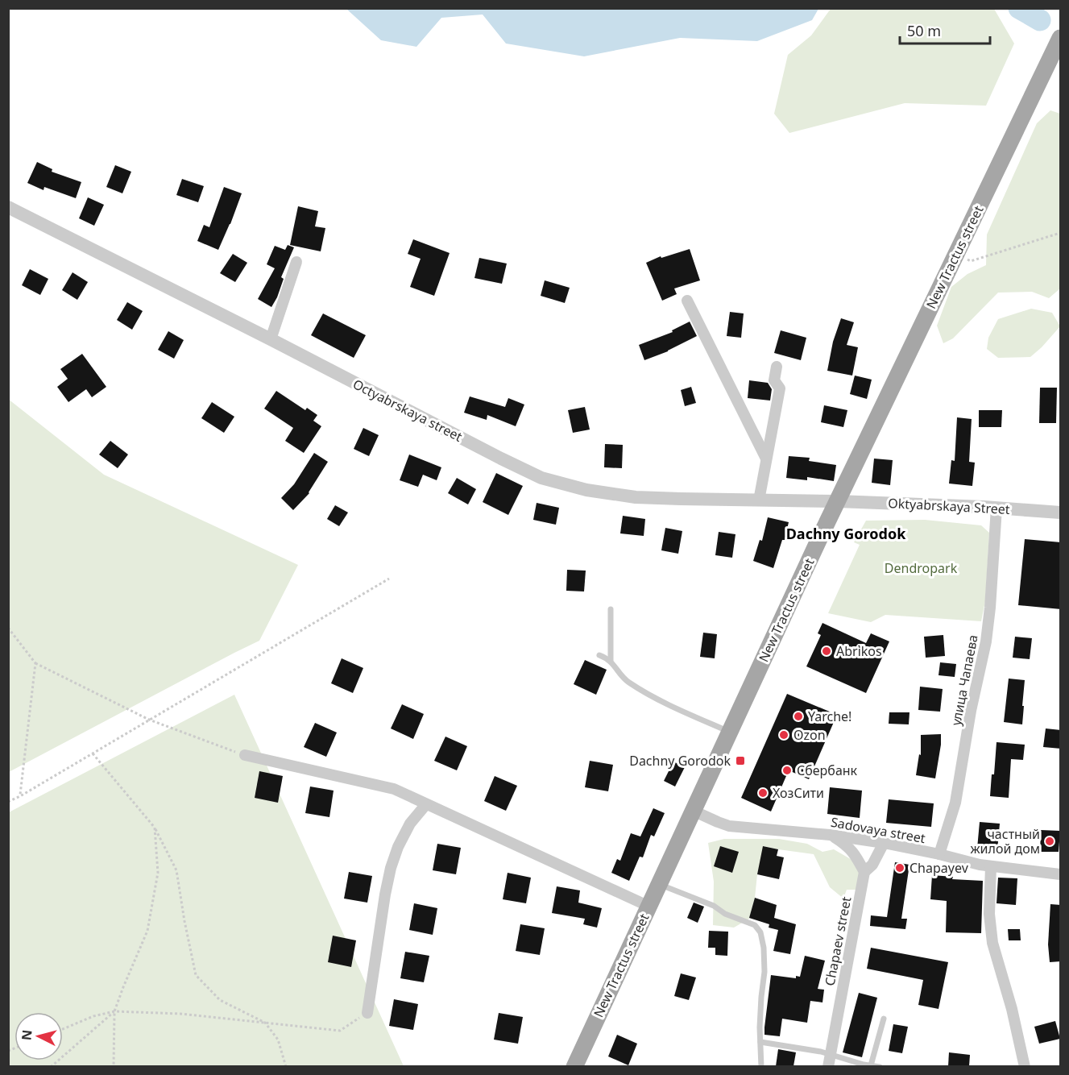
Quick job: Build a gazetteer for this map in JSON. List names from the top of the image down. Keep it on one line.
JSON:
{"streets":{"main road":["New Tractus street"],"street":["Octyabrskaya street","Oktyabrskaya Street","улица Чапаева","Sadovaya street","Chapaev street"]},"crossings":[["New Tractus street","Octyabrskaya street"],["New Tractus street","Oktyabrskaya Street"],["New Tractus street","Sadovaya street"],["Octyabrskaya street","Oktyabrskaya Street"],["Oktyabrskaya Street","улица Чапаева"],["улица Чапаева","Sadovaya street"]],"districts":["Dachny Gorodok"],"parks":["Dendropark"],"places":{"other":["Abrikos","Yarche!","Ozon","Сбербанк","ХозСити","частный жилой дом","Chapayev"],"transit":["Dachny Gorodok"]},"scale_bar":"50 m","north":"left"}
